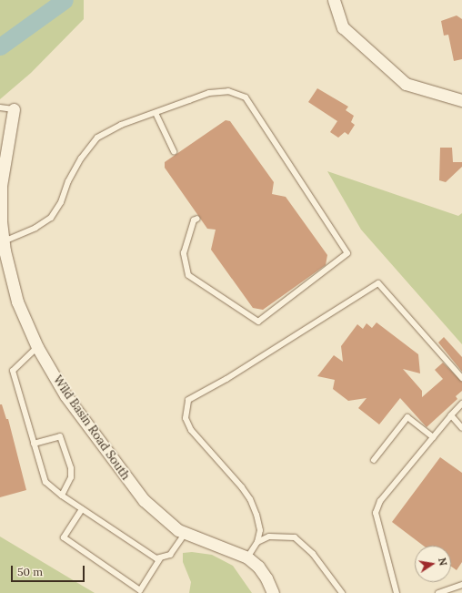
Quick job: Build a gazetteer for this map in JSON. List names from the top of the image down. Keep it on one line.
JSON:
{"streets":{"street":["Wild Basin Road South"]},"scale_bar":"50 m","north":"right"}
